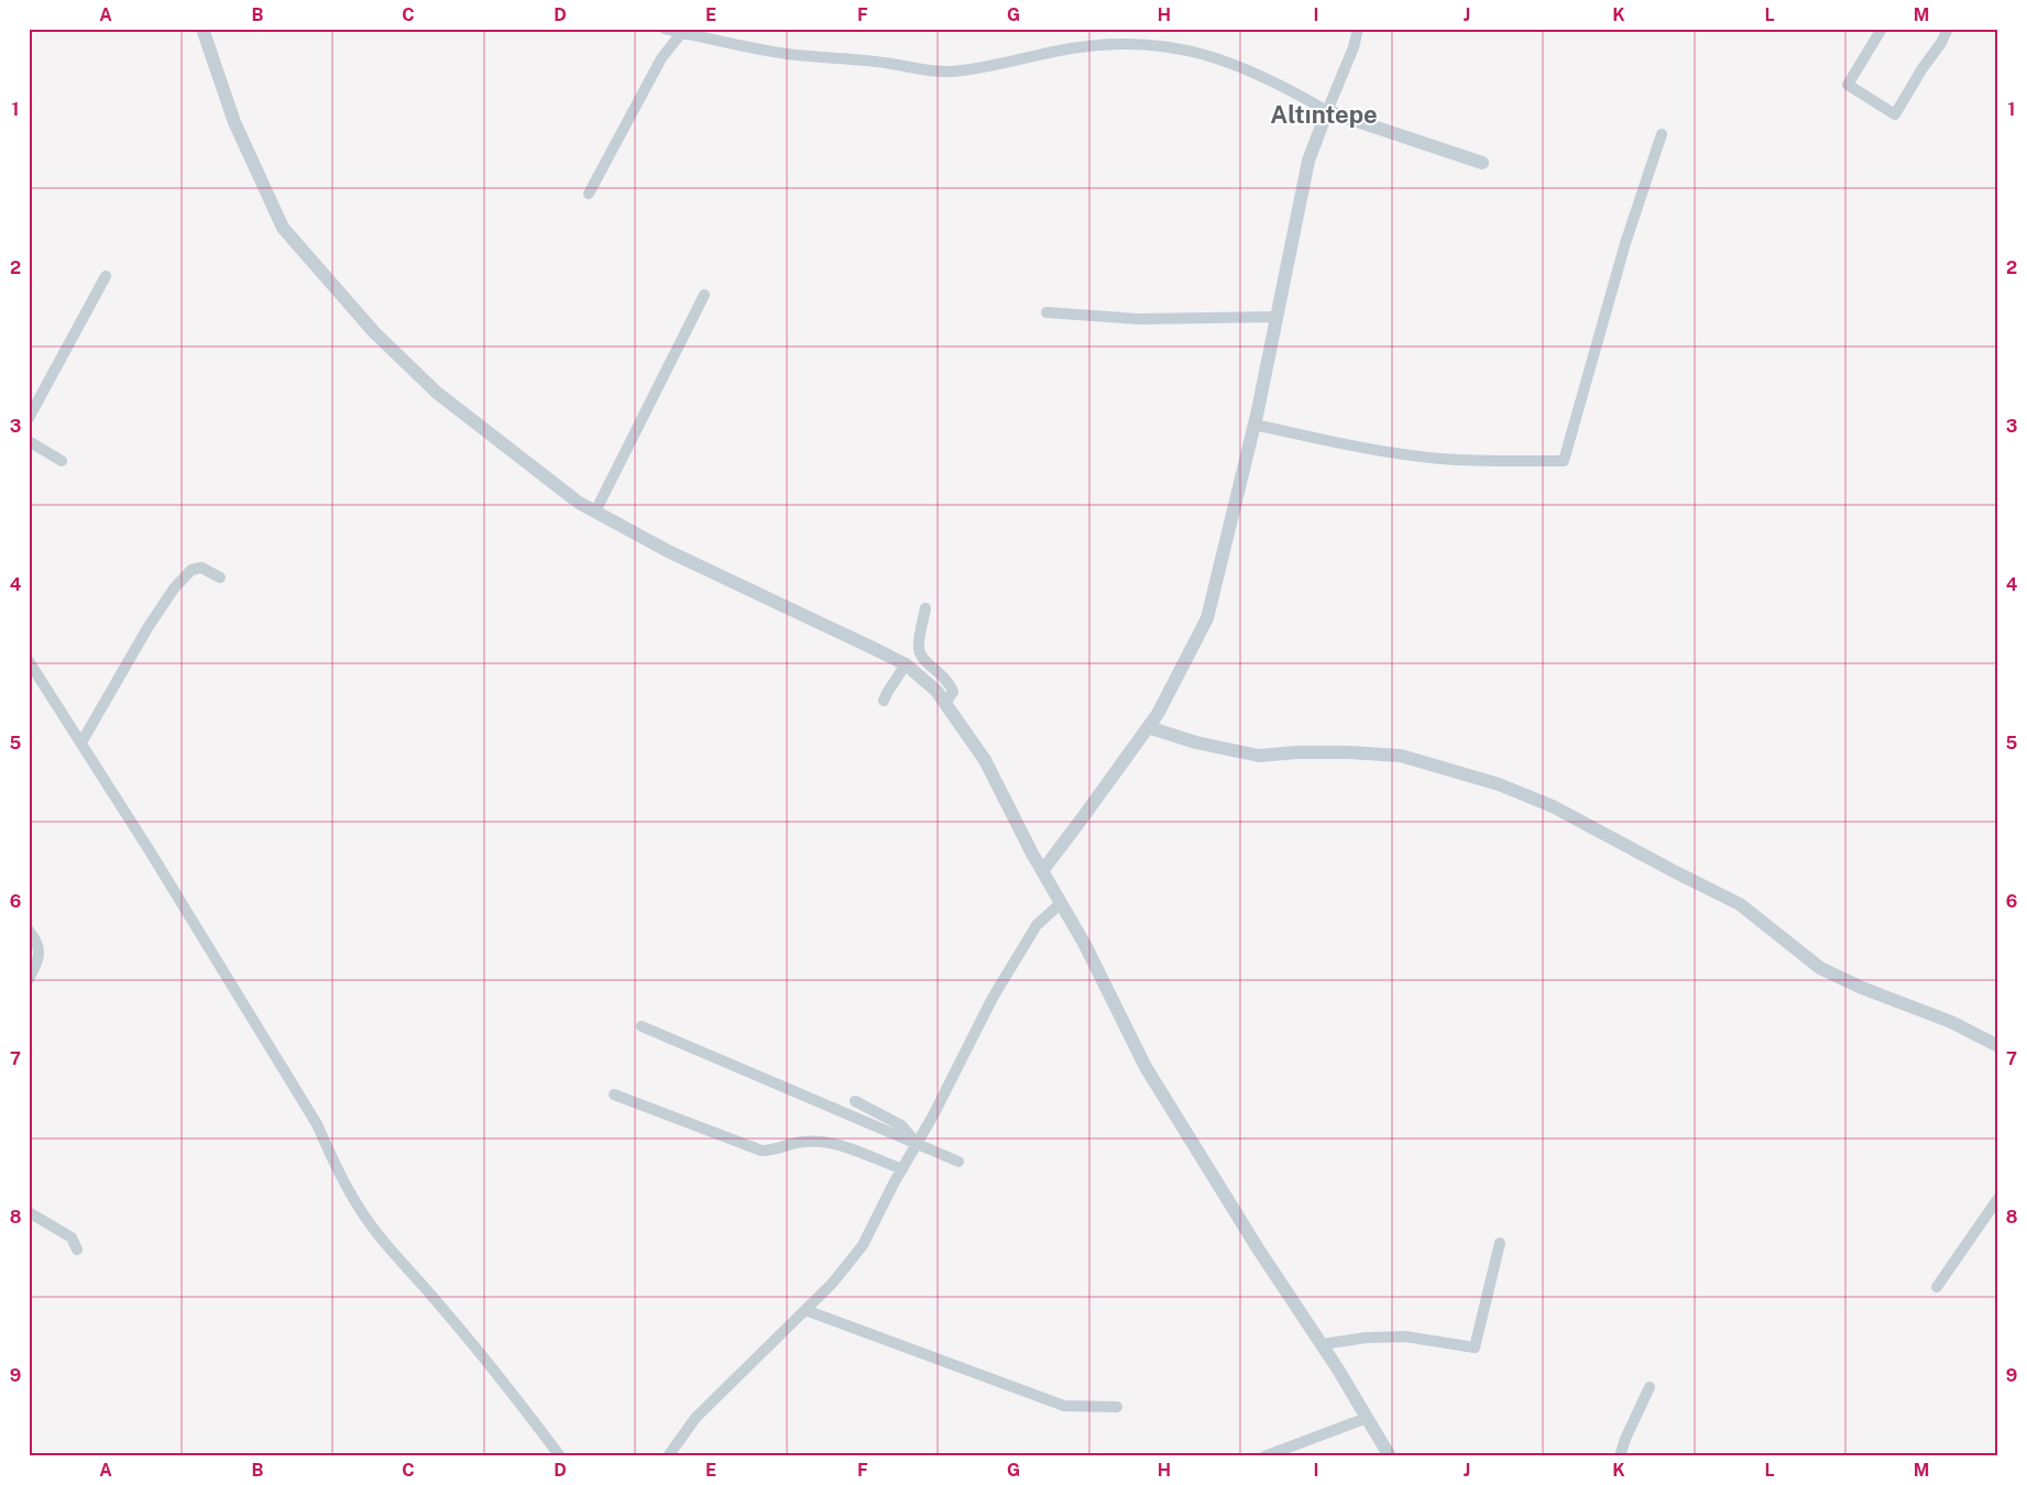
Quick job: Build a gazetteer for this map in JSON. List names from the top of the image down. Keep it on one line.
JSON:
{"districts":["Altıntepe"],"grid":{"columns":["A","B","C","D","E","F","G","H","I","J","K","L","M"],"rows":["1","2","3","4","5","6","7","8","9"]}}
